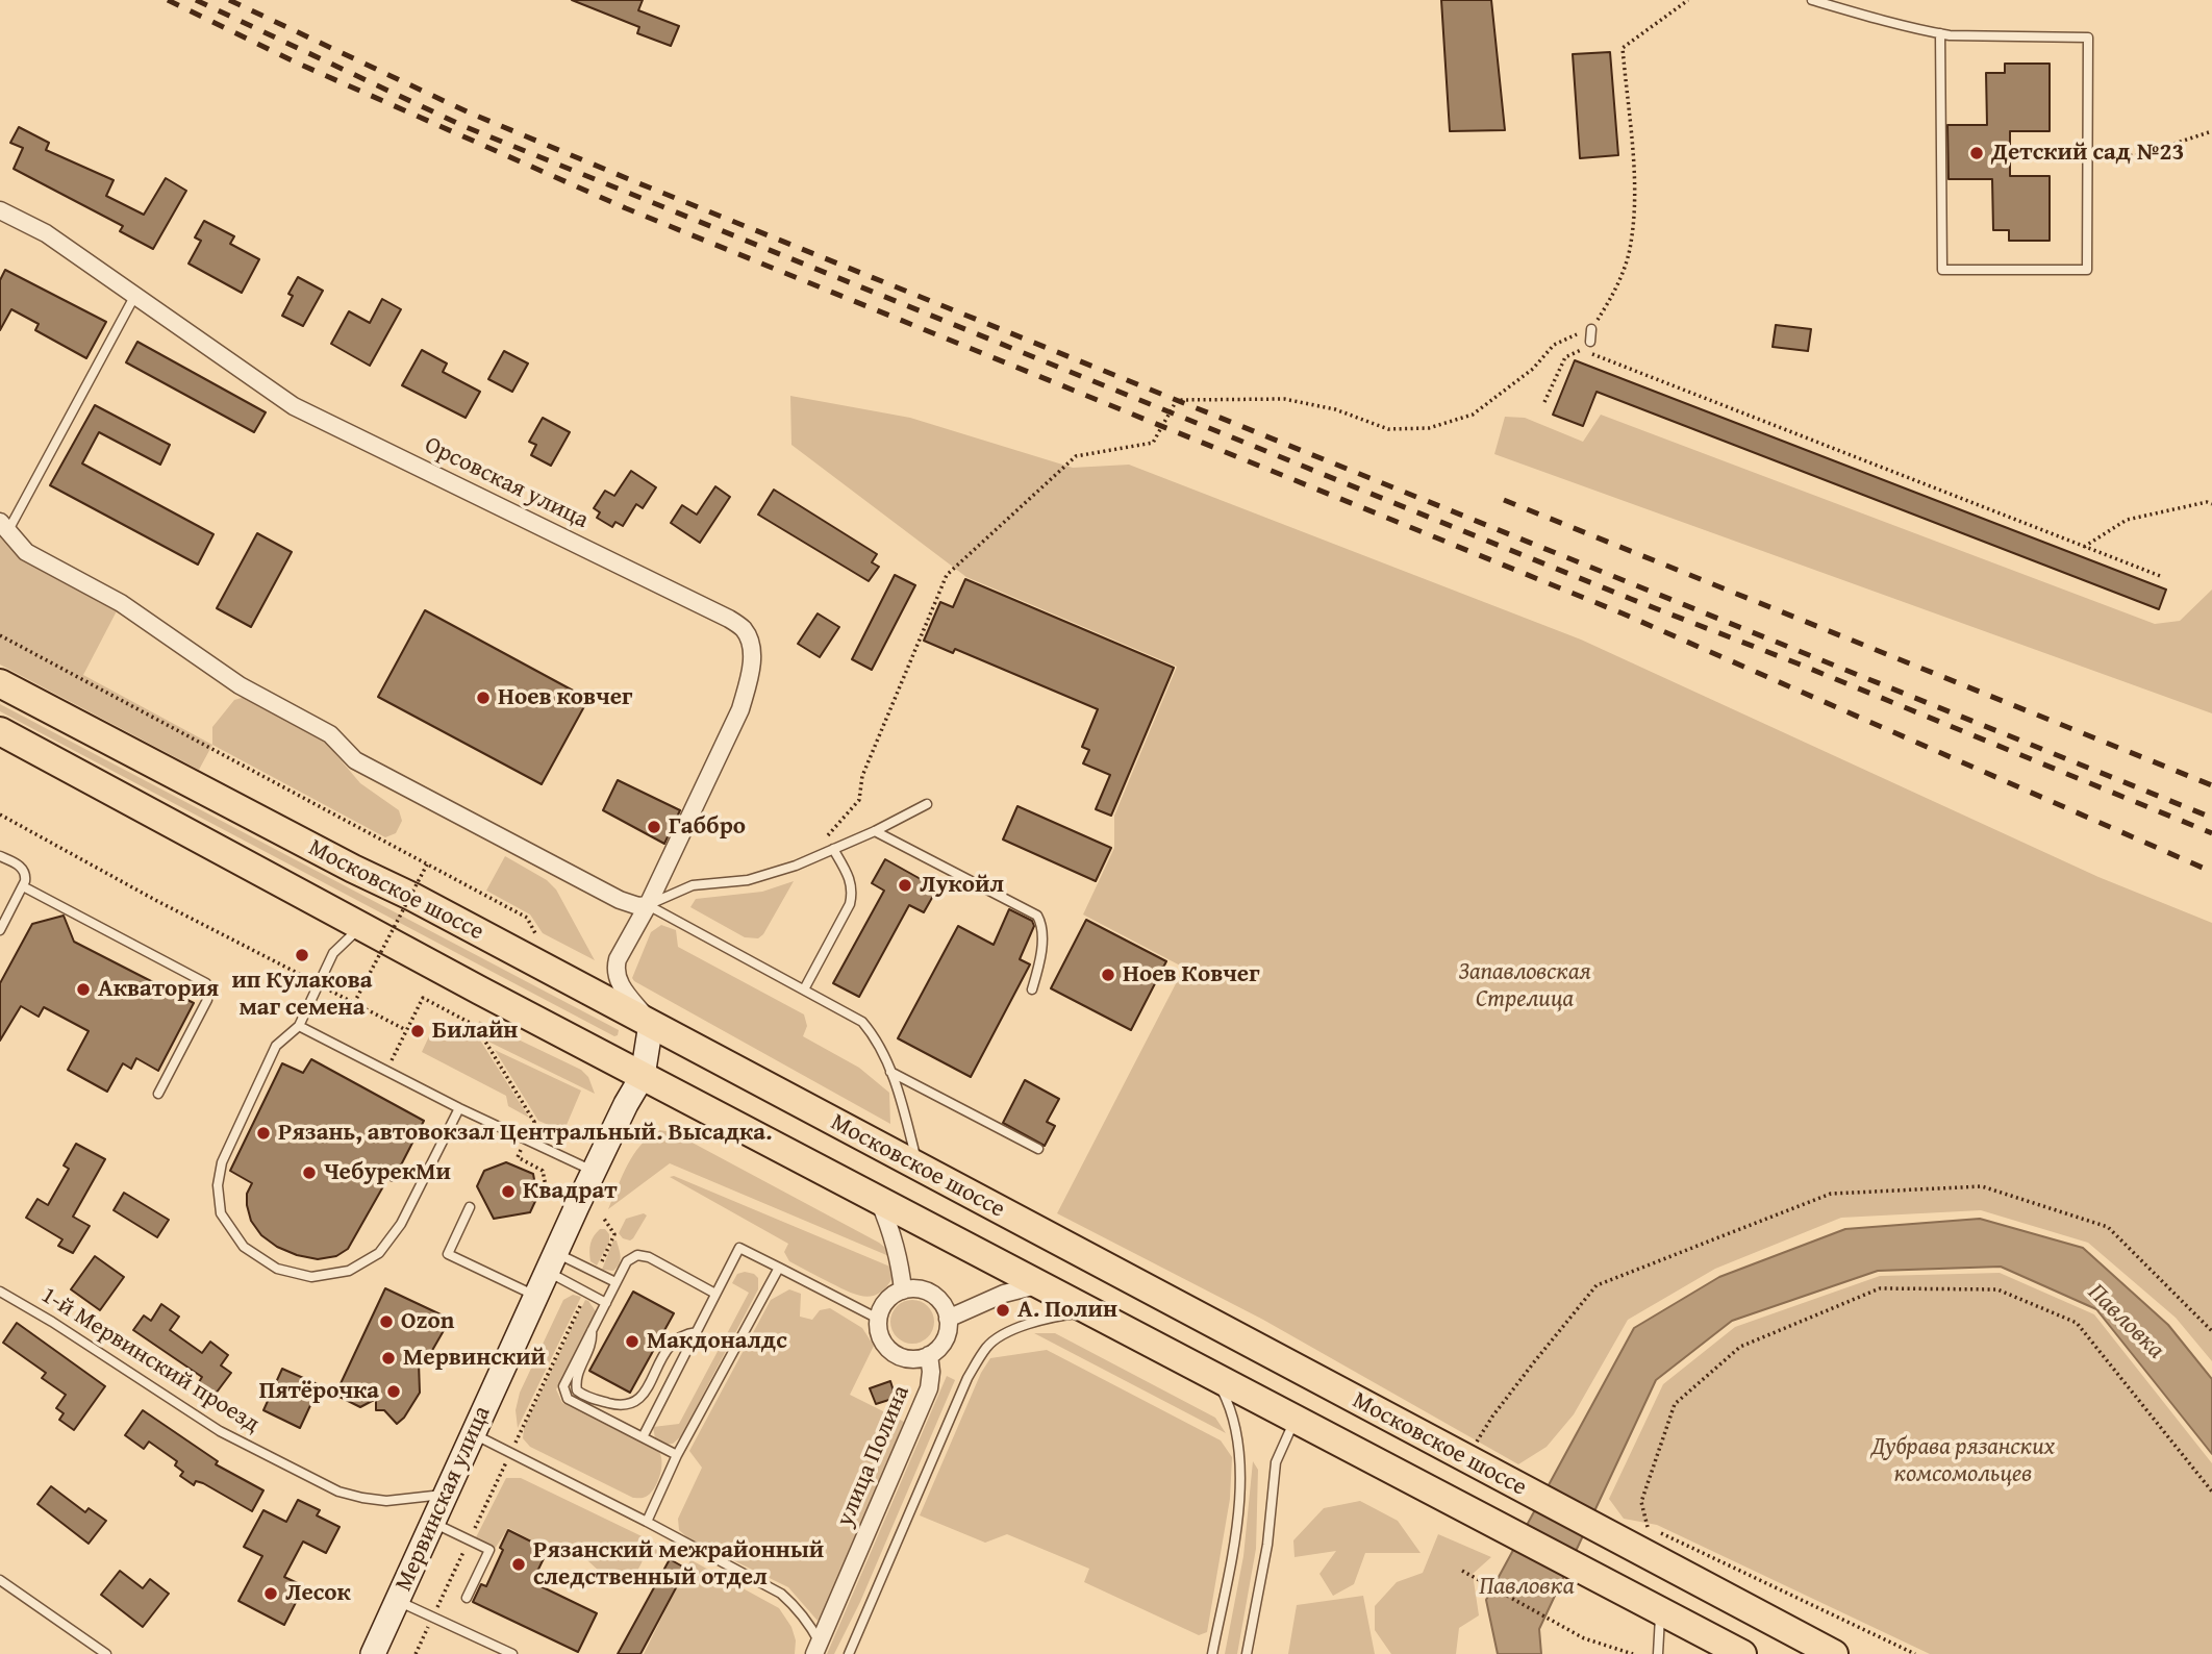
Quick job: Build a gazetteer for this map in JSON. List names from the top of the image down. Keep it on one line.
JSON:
{"streets":{"main road":["Московское шоссе"],"street":["Орсовская улица","улица Полина","Мервинская улица"],"lane":["1-й Мервинский проезд"]},"crossings":[["Орсовская улица","Московское шоссе"],["Орсовская улица","Мервинская улица"],["Московское шоссе","Мервинская улица"],["1-й Мервинский проезд","Мервинская улица"]],"water":["Павловка"],"parks":["Запавловская Стрелица","Дубрава рязанских комсомольцев"],"places":["Детский сад №23","Ноев ковчег","Габбро","Лукойл","ип Кулакова маг семена","Ноев Ковчег","Акватория","Билайн","Рязань, автовокзал Центральный. Высадка.","ЧебурекМи","Квадрат","А. Полин","Ozon","Макдоналдс","Мервинский","Пятёрочка","Рязанский межрайонный следственный отдел","Лесок"]}
